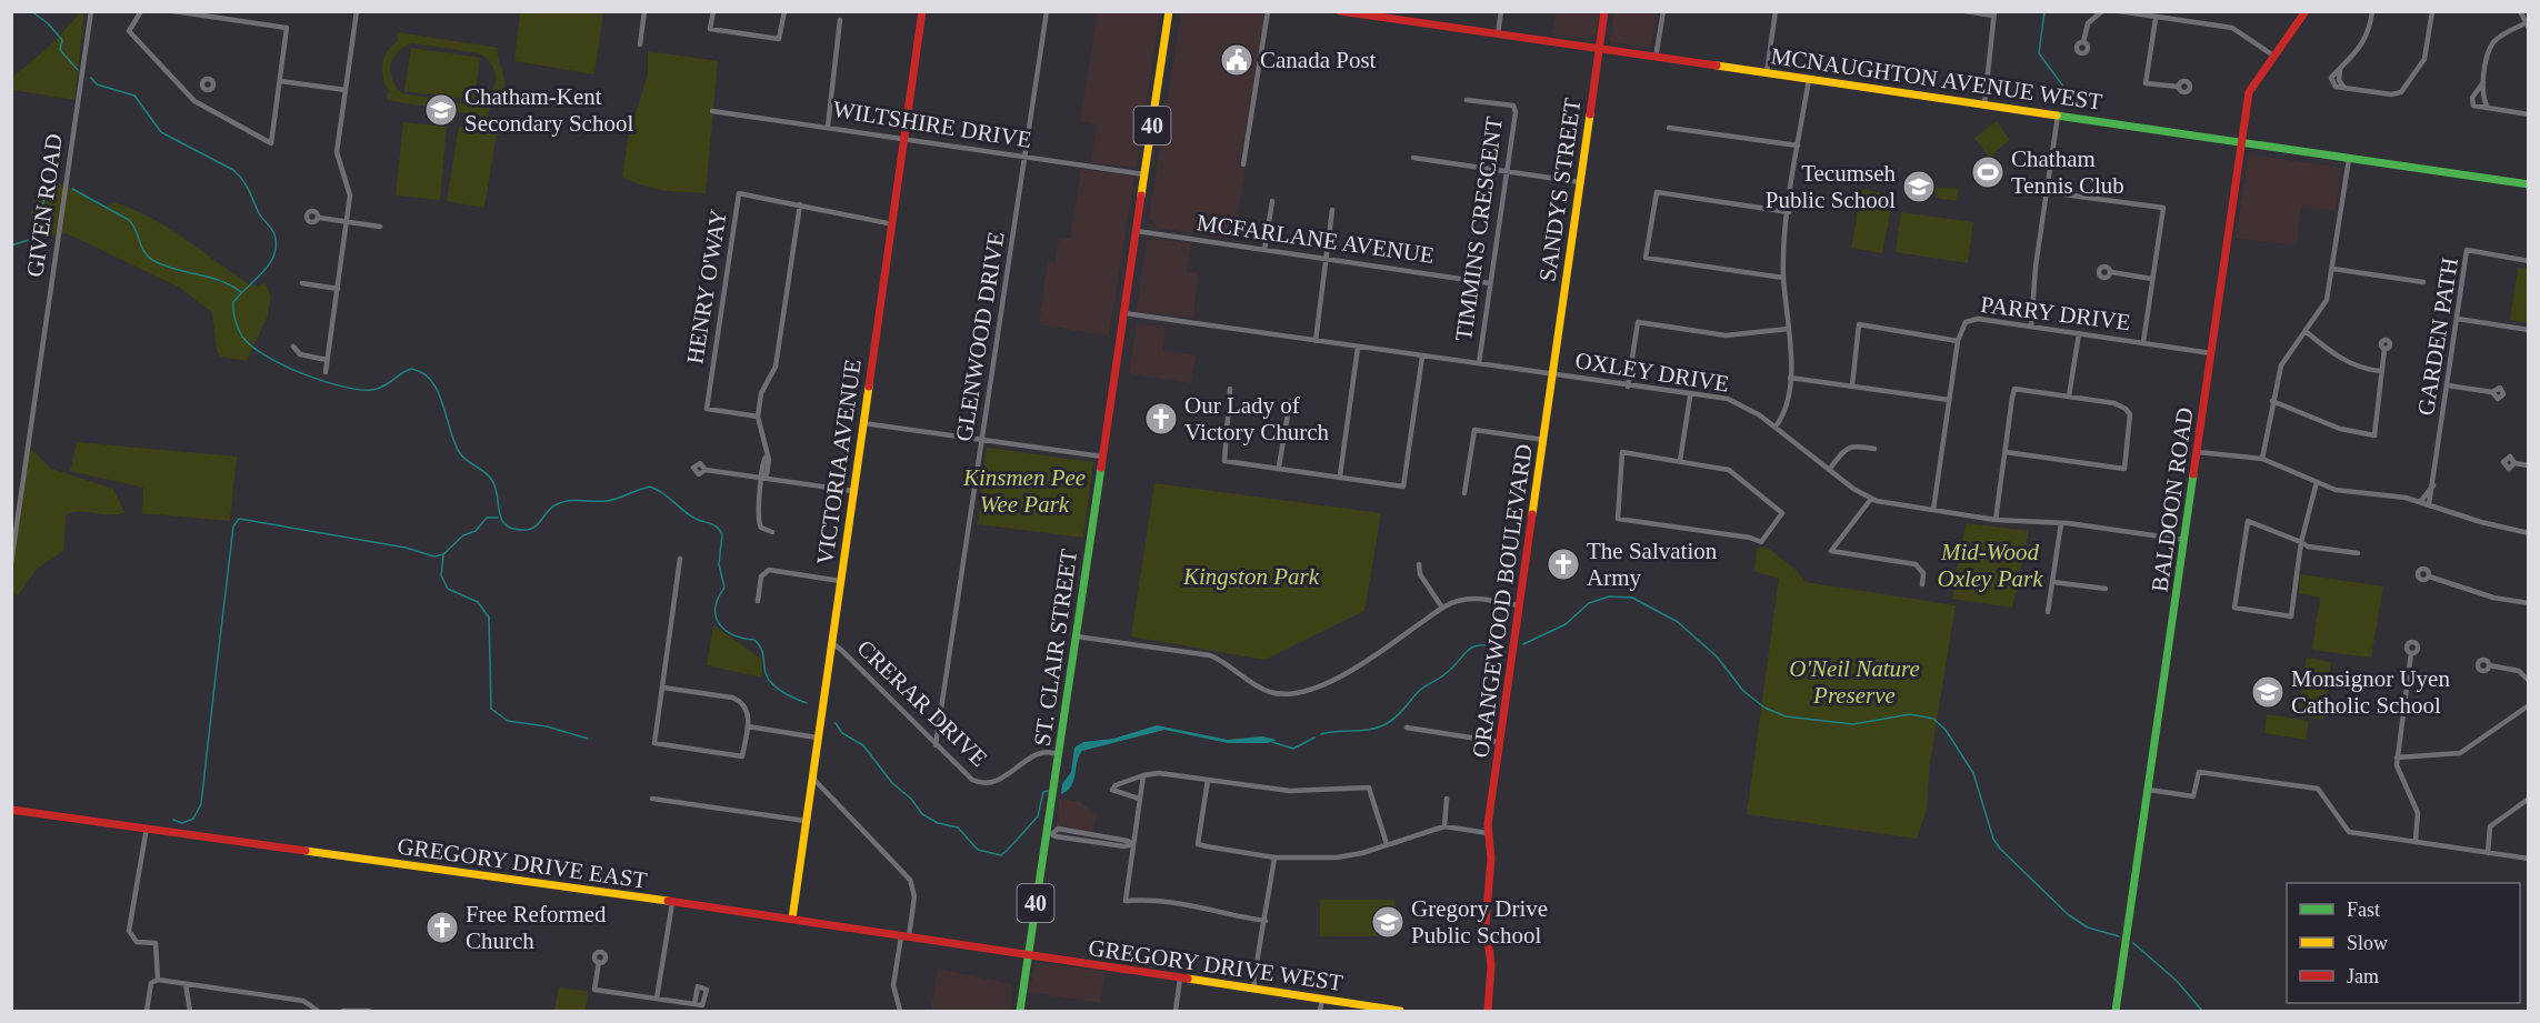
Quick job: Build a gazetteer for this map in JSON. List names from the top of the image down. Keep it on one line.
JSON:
{"streets":{"street":["MCNAUGHTON AVENUE WEST","WILTSHIRE DRIVE","40","SANDYS STREET","GIVEN ROAD","TIMMINS CRESCENT","MCFARLANE AVENUE","HENRY O'WAY","PARRY DRIVE","GLENWOOD DRIVE","GARDEN PATH","OXLEY DRIVE","VICTORIA AVENUE","BALDOON ROAD","ORANGEWOOD BOULEVARD","ST. CLAIR STREET","CRERAR DRIVE","GREGORY DRIVE EAST","GREGORY DRIVE WEST"]},"crossings":[["MCNAUGHTON AVENUE WEST","SANDYS STREET"],["MCNAUGHTON AVENUE WEST","BALDOON ROAD"],["WILTSHIRE DRIVE","GLENWOOD DRIVE"],["WILTSHIRE DRIVE","VICTORIA AVENUE"],["WILTSHIRE DRIVE","ST. CLAIR STREET"],["SANDYS STREET","OXLEY DRIVE"],["SANDYS STREET","ORANGEWOOD BOULEVARD"],["TIMMINS CRESCENT","MCFARLANE AVENUE"],["TIMMINS CRESCENT","OXLEY DRIVE"],["MCFARLANE AVENUE","ST. CLAIR STREET"],["HENRY O'WAY","VICTORIA AVENUE"],["PARRY DRIVE","OXLEY DRIVE"],["PARRY DRIVE","BALDOON ROAD"],["GLENWOOD DRIVE","CRERAR DRIVE"],["OXLEY DRIVE","BALDOON ROAD"],["OXLEY DRIVE","ORANGEWOOD BOULEVARD"],["OXLEY DRIVE","ST. CLAIR STREET"],["VICTORIA AVENUE","CRERAR DRIVE"],["VICTORIA AVENUE","GREGORY DRIVE EAST"],["ST. CLAIR STREET","CRERAR DRIVE"],["ST. CLAIR STREET","GREGORY DRIVE EAST"],["ST. CLAIR STREET","GREGORY DRIVE WEST"],["GREGORY DRIVE EAST","GREGORY DRIVE WEST"]],"parks":["Kinsmen Pee Wee Park","Mid-Wood Oxley Park","Kingston Park","O'Neil Nature Preserve"],"places":{"public building":["Canada Post"],"school or university":["Chatham-Kent Secondary School","Tecumseh Public School","Monsignor Uyen Catholic School","Gregory Drive Public School"],"sports":["Chatham Tennis Club"],"church":["Our Lady of Victory Church","The Salvation Army","Free Reformed Church"]},"legend":["Fast","Slow","Jam"]}
